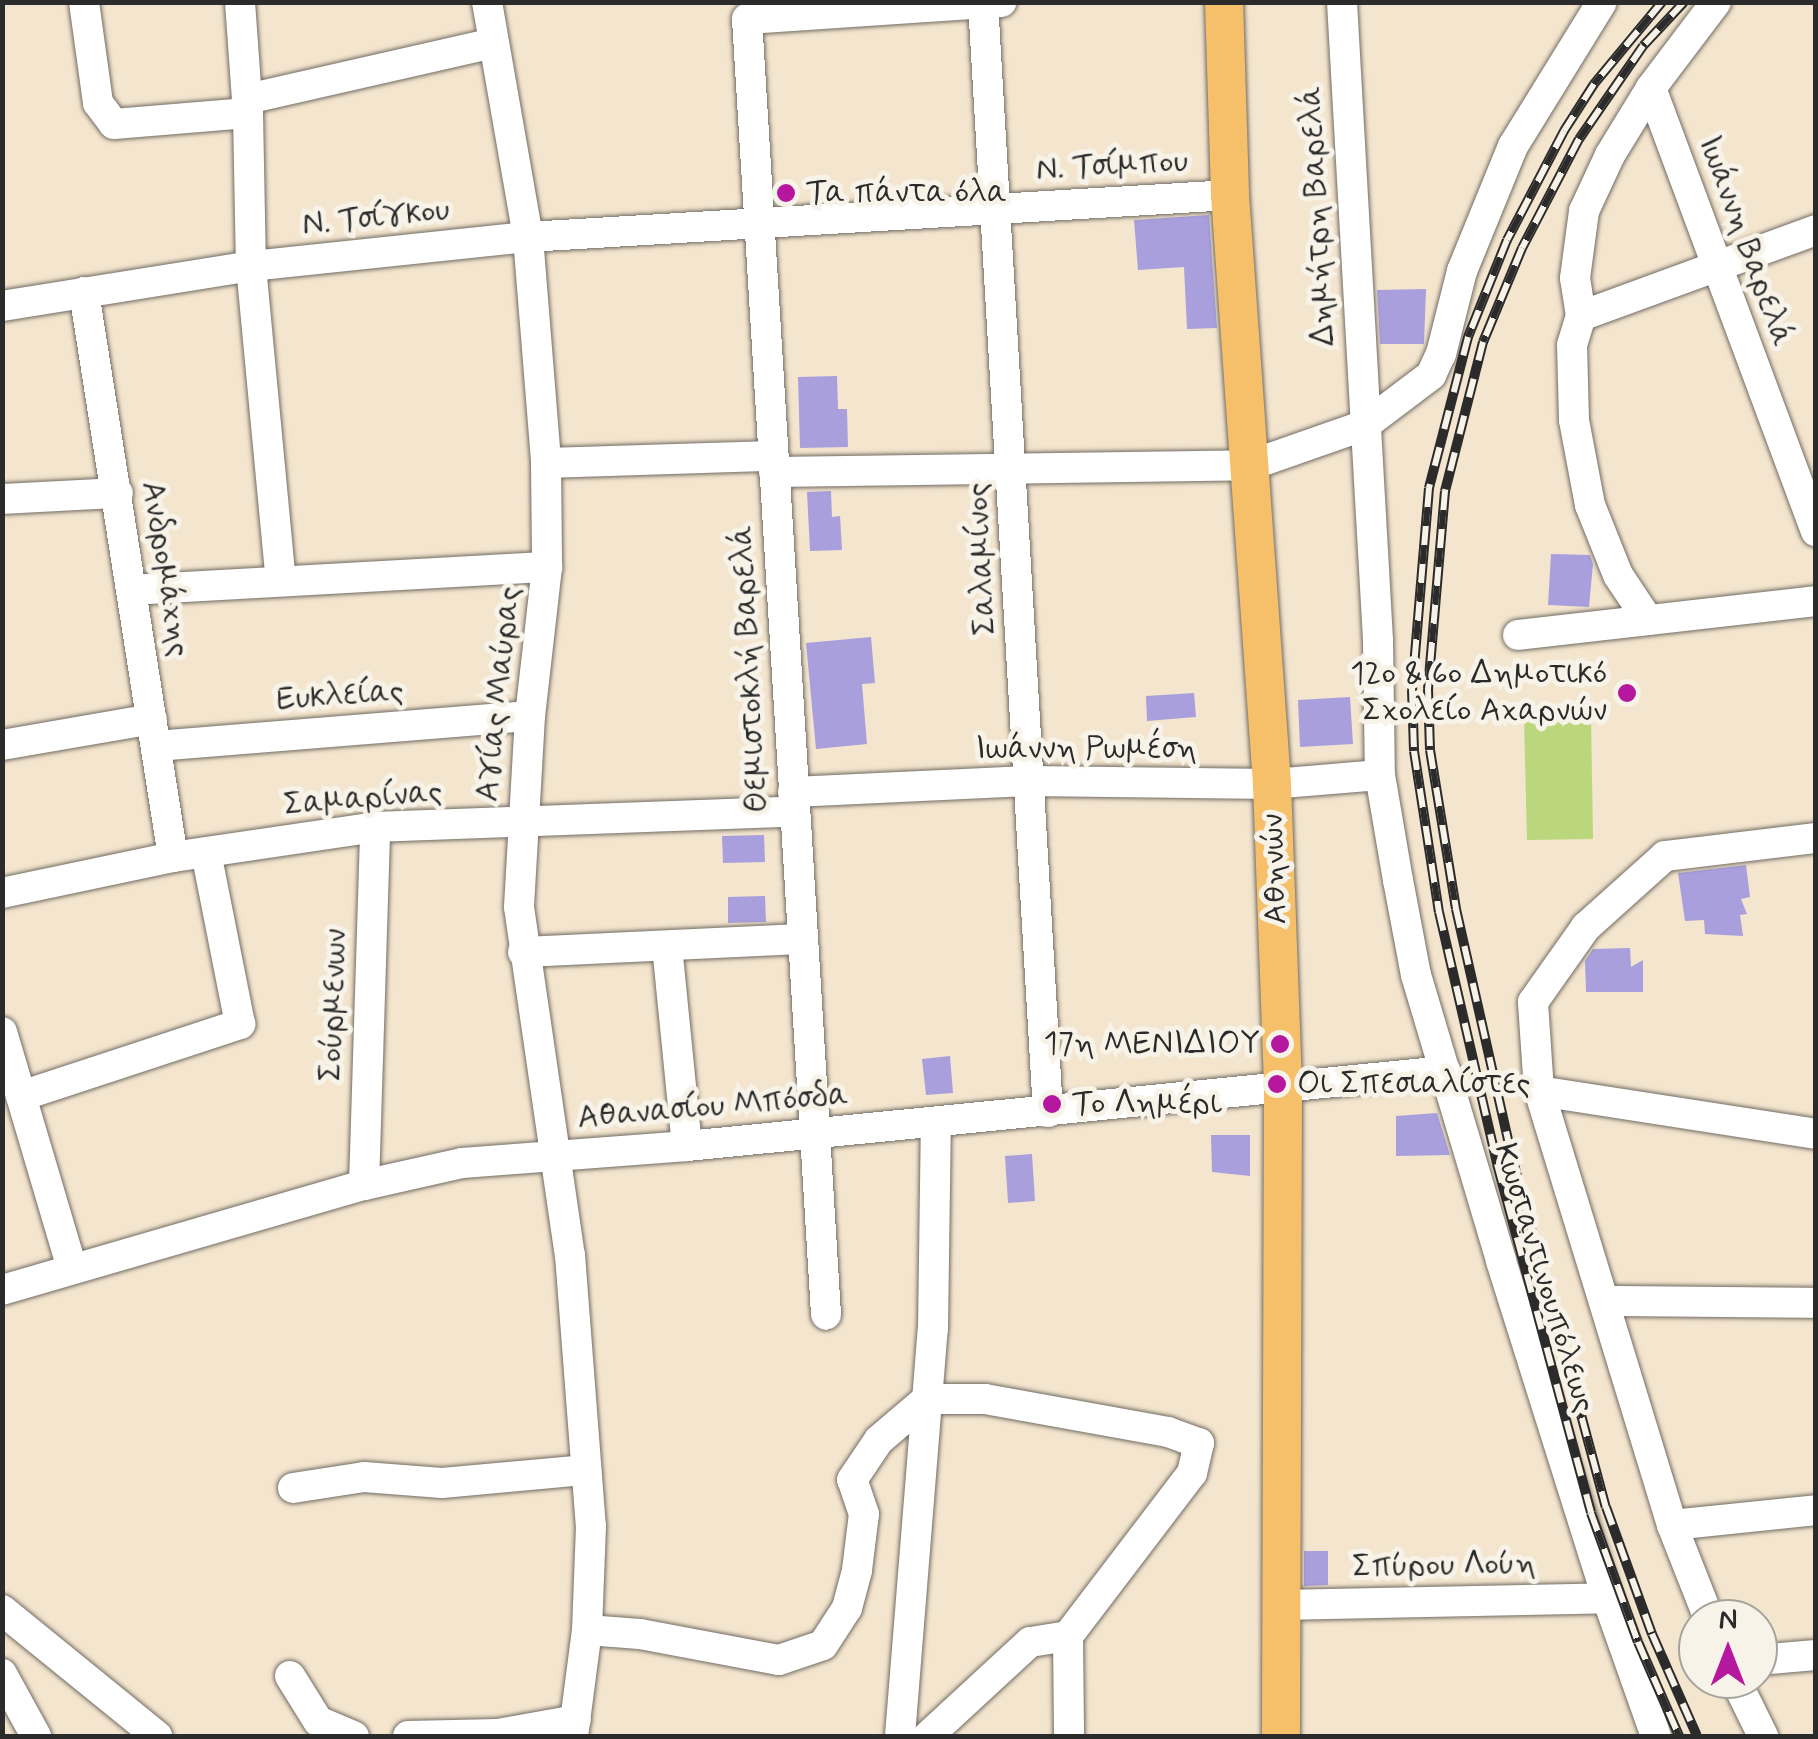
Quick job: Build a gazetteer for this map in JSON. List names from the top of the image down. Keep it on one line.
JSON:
{"streets":{"main road":["Αθηνών"],"street":["N. Τσίμπου","Δημήτρη Βαρελά","Ν. Τσίγκου","Ιωάννη Βαρελά","Σαλαμίνος","Ανδρομάχης","Θεμιστοκλή Βαρελά","Αγίας Μαύρας","Ευκλείας","Ιωάννη Ρωμέση","Σαμαρίνας","Σούρμενων","Αθανασίου Μπόσδα","Κωσταντινουπόλεως","Σπύρου Λούη"]},"crossings":[["N. Τσίμπου","Ν. Τσίγκου"],["N. Τσίμπου","Σαλαμίνος"],["N. Τσίμπου","Θεμιστοκλή Βαρελά"],["N. Τσίμπου","Αθηνών"],["Δημήτρη Βαρελά","Ιωάννη Ρωμέση"],["Δημήτρη Βαρελά","Κωσταντινουπόλεως"],["Ν. Τσίγκου","Ανδρομάχης"],["Ν. Τσίγκου","Θεμιστοκλή Βαρελά"],["Ν. Τσίγκου","Αγίας Μαύρας"],["Σαλαμίνος","Ιωάννη Ρωμέση"],["Σαλαμίνος","Αθανασίου Μπόσδα"],["Ανδρομάχης","Ευκλείας"],["Ανδρομάχης","Σαμαρίνας"],["Θεμιστοκλή Βαρελά","Ιωάννη Ρωμέση"],["Θεμιστοκλή Βαρελά","Σαμαρίνας"],["Θεμιστοκλή Βαρελά","Αθανασίου Μπόσδα"],["Αγίας Μαύρας","Ευκλείας"],["Αγίας Μαύρας","Σαμαρίνας"],["Αγίας Μαύρας","Αθανασίου Μπόσδα"],["Ιωάννη Ρωμέση","Σαμαρίνας"],["Ιωάννη Ρωμέση","Αθηνών"],["Ιωάννη Ρωμέση","Κωσταντινουπόλεως"],["Σαμαρίνας","Σούρμενων"],["Αθηνών","Αθανασίου Μπόσδα"],["Αθηνών","Σπύρου Λούη"],["Σούρμενων","Αθανασίου Μπόσδα"],["Αθανασίου Μπόσδα","Κωσταντινουπόλεως"],["Κωσταντινουπόλεως","Σπύρου Λούη"]],"places":["Τα πάντα όλα","12ο & 6ο Δημοτικό Σχολείο Αχαρνών","17η ΜΕΝΙΔΙΟΥ","Οι Σπεσιαλίστες","Το Λημέρι"],"north":"top"}
